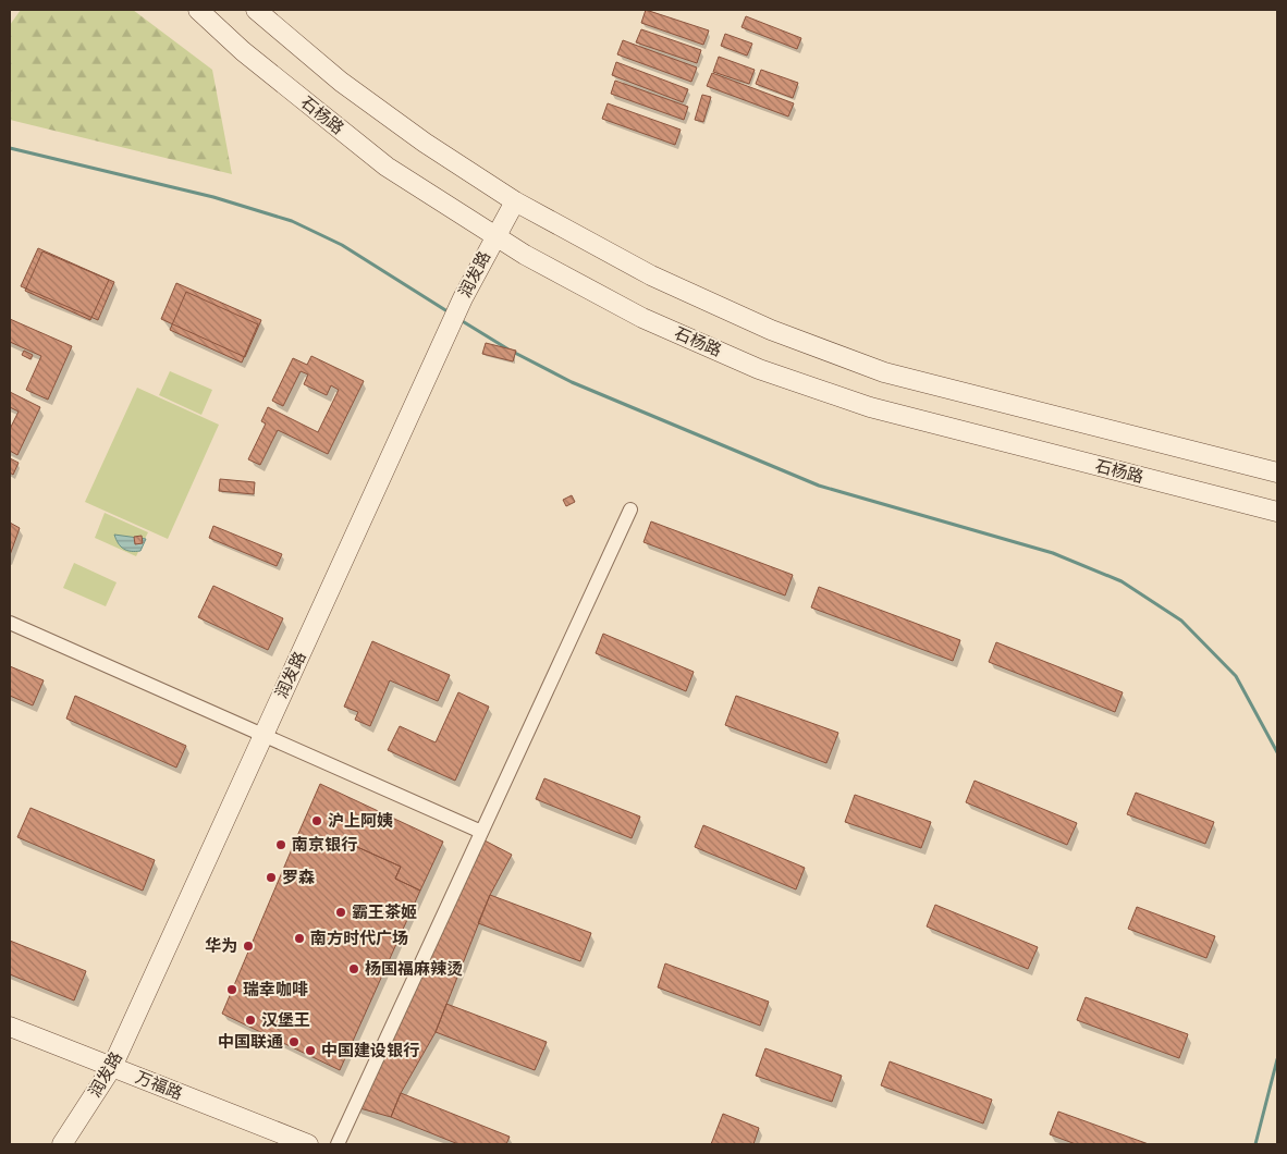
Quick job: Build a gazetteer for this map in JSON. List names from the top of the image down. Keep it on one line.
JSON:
{"streets":{"main road":["石杨路","润发路","万福路"]},"crossings":[["石杨路","润发路"],["润发路","万福路"]],"places":["沪上阿姨","南京银行","罗森","霸王茶姬","南方时代广场","华为","杨国福麻辣烫","瑞幸咖啡","汉堡王","中国联通","中国建设银行"]}
